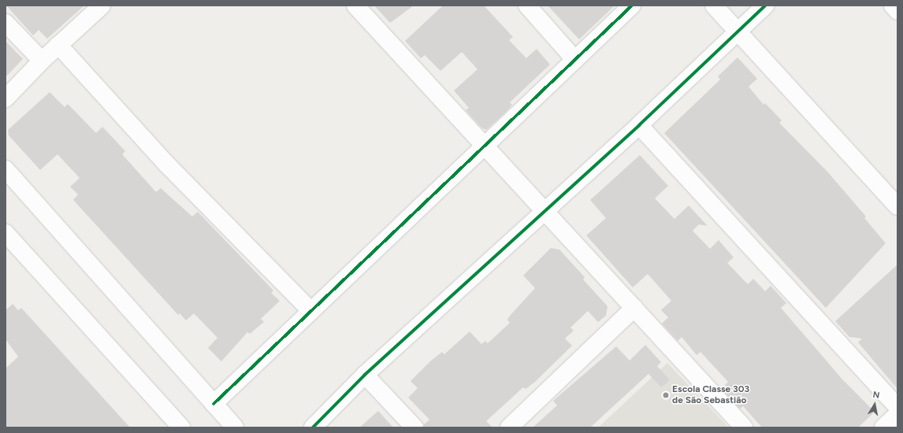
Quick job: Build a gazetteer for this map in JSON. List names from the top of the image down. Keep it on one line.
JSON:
{"places":["Escola Classe 303 de São Sebastião"],"north":"top"}
